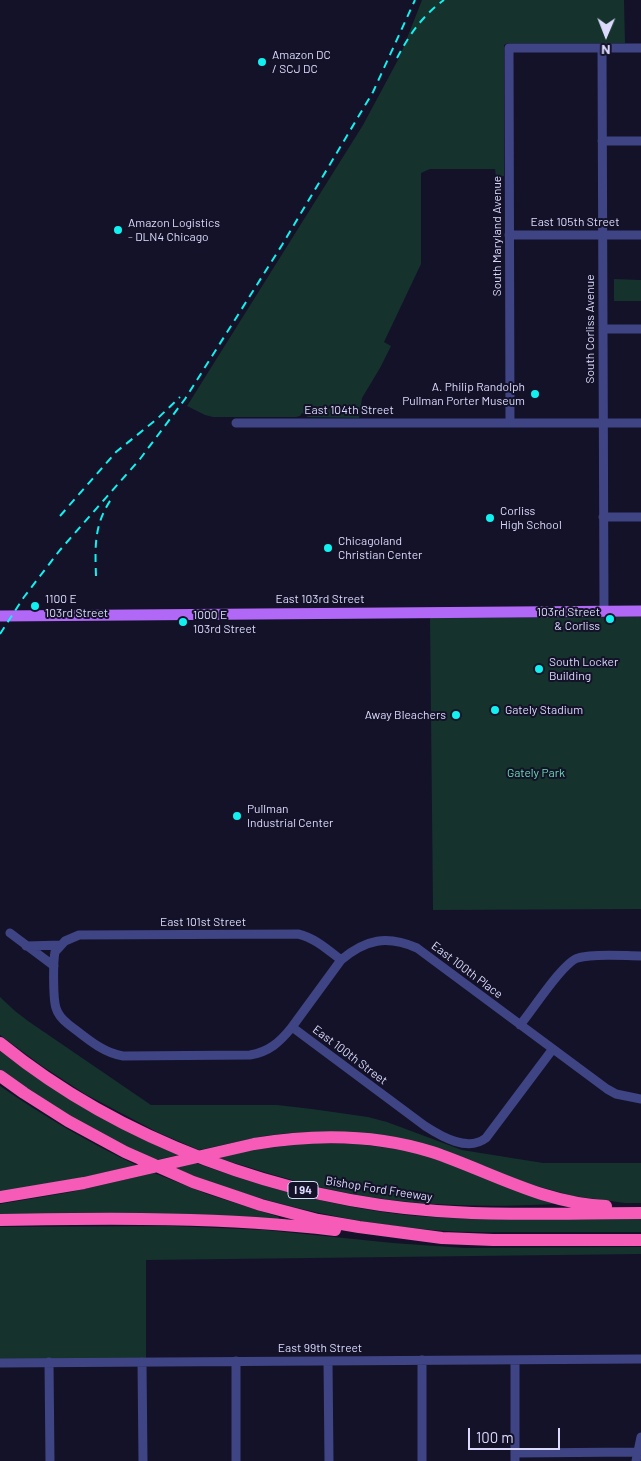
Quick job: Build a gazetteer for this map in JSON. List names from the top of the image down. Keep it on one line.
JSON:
{"streets":{"highway":["Bishop Ford Freeway","I 94"],"main road":["East 103rd Street"],"street":["East 105th Street","South Maryland Avenue","South Corliss Avenue","East 104th Street","East 101st Street","East 100th Place","East 100th Street","East 99th Street"]},"crossings":[["East 105th Street","South Maryland Avenue"],["East 105th Street","South Corliss Avenue"],["South Maryland Avenue","South Corliss Avenue"],["South Maryland Avenue","East 104th Street"],["South Corliss Avenue","East 104th Street"],["South Corliss Avenue","East 103rd Street"],["East 101st Street","East 100th Place"],["East 100th Place","East 100th Street"]],"parks":["Gately Park"],"places":["Amazon DC / SCJ DC","Amazon Logistics - DLN4 Chicago","A. Philip Randolph Pullman Porter Museum","Corliss High School","Chicagoland Christian Center","1100 E 103rd Street","103rd Street & Corliss","1000 E 103rd Street","South Locker Building","Gately Stadium","Away Bleachers","Pullman Industrial Center"],"scale_bar":"100 m","north":"bottom"}
